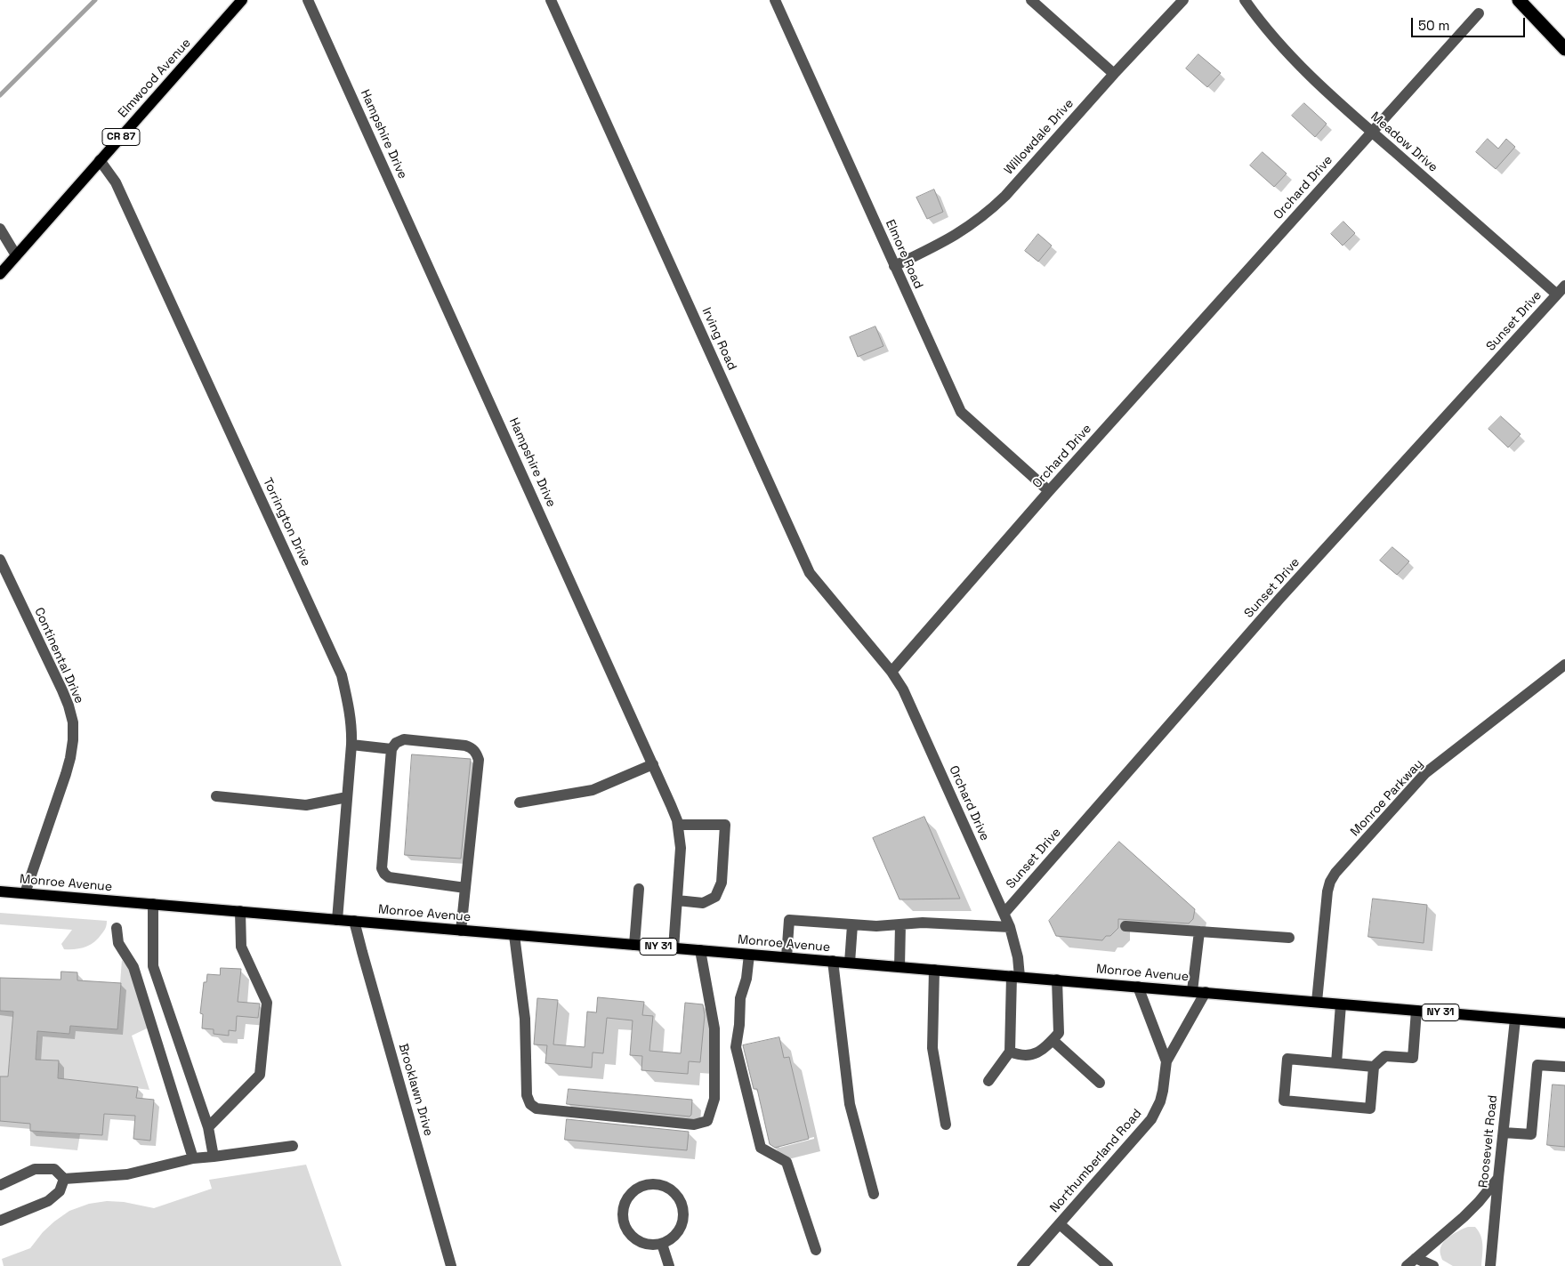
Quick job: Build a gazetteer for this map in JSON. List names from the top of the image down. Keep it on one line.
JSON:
{"streets":{"main road":["Elmwood Avenue","CR 87","Monroe Avenue","NY 31"],"street":["Hampshire Drive","Willowdale Drive","Meadow Drive","Orchard Drive","Elmore Road","Sunset Drive","Irving Road","Torrington Drive","Continental Drive","Monroe Parkway","Brooklawn Drive","Roosevelt Road","Northumberland Road"]},"crossings":[["Elmwood Avenue","Torrington Drive"],["Hampshire Drive","Monroe Avenue"],["Willowdale Drive","Elmore Road"],["Meadow Drive","Orchard Drive"],["Meadow Drive","Sunset Drive"],["Orchard Drive","Elmore Road"],["Orchard Drive","Sunset Drive"],["Orchard Drive","Irving Road"],["Orchard Drive","Monroe Avenue"],["Torrington Drive","Monroe Avenue"],["Continental Drive","Monroe Avenue"],["Monroe Parkway","Monroe Avenue"],["Monroe Avenue","Brooklawn Drive"],["Monroe Avenue","Roosevelt Road"],["Monroe Avenue","Northumberland Road"]],"scale_bar":"50 m"}
